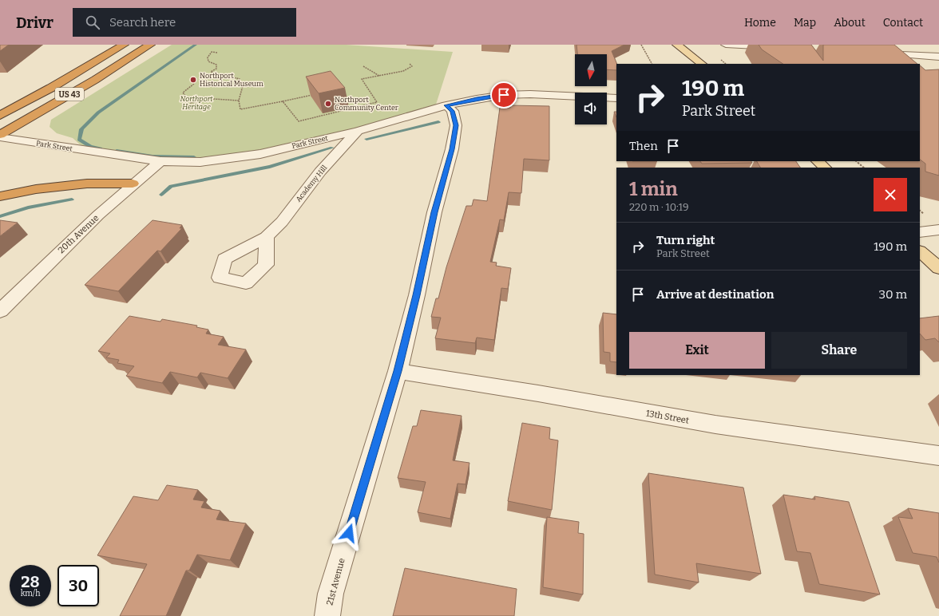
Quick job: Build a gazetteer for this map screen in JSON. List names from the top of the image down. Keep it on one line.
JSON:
{"streets":{"highway":["US 43"],"street":["Park Street","Academy Hill","20th Avenue","13th Street","21st Avenue"]},"crossings":[["US 43","Park Street"],["Park Street","Academy Hill"],["Park Street","20th Avenue"],["Park Street","21st Avenue"],["13th Street","21st Avenue"]],"parks":["Northport Heritage"],"places":["Northport Historical Museum","Northport Community Center"],"north":"bottom","page":{"header":"Drivr","search":"Search here","nav":["Home","Map","About","Contact"],"turn":["190 m","Park Street"],"then":"Then","heading":["1 min","220 m · 10:19"],"list":[{"name":"Turn right","note":"Park Street","value":"190 m"},{"name":"Arrive at destination","value":"30 m"}],"buttons":["Exit","Share"],"speed":"28 km/h","limit":"30"}}
